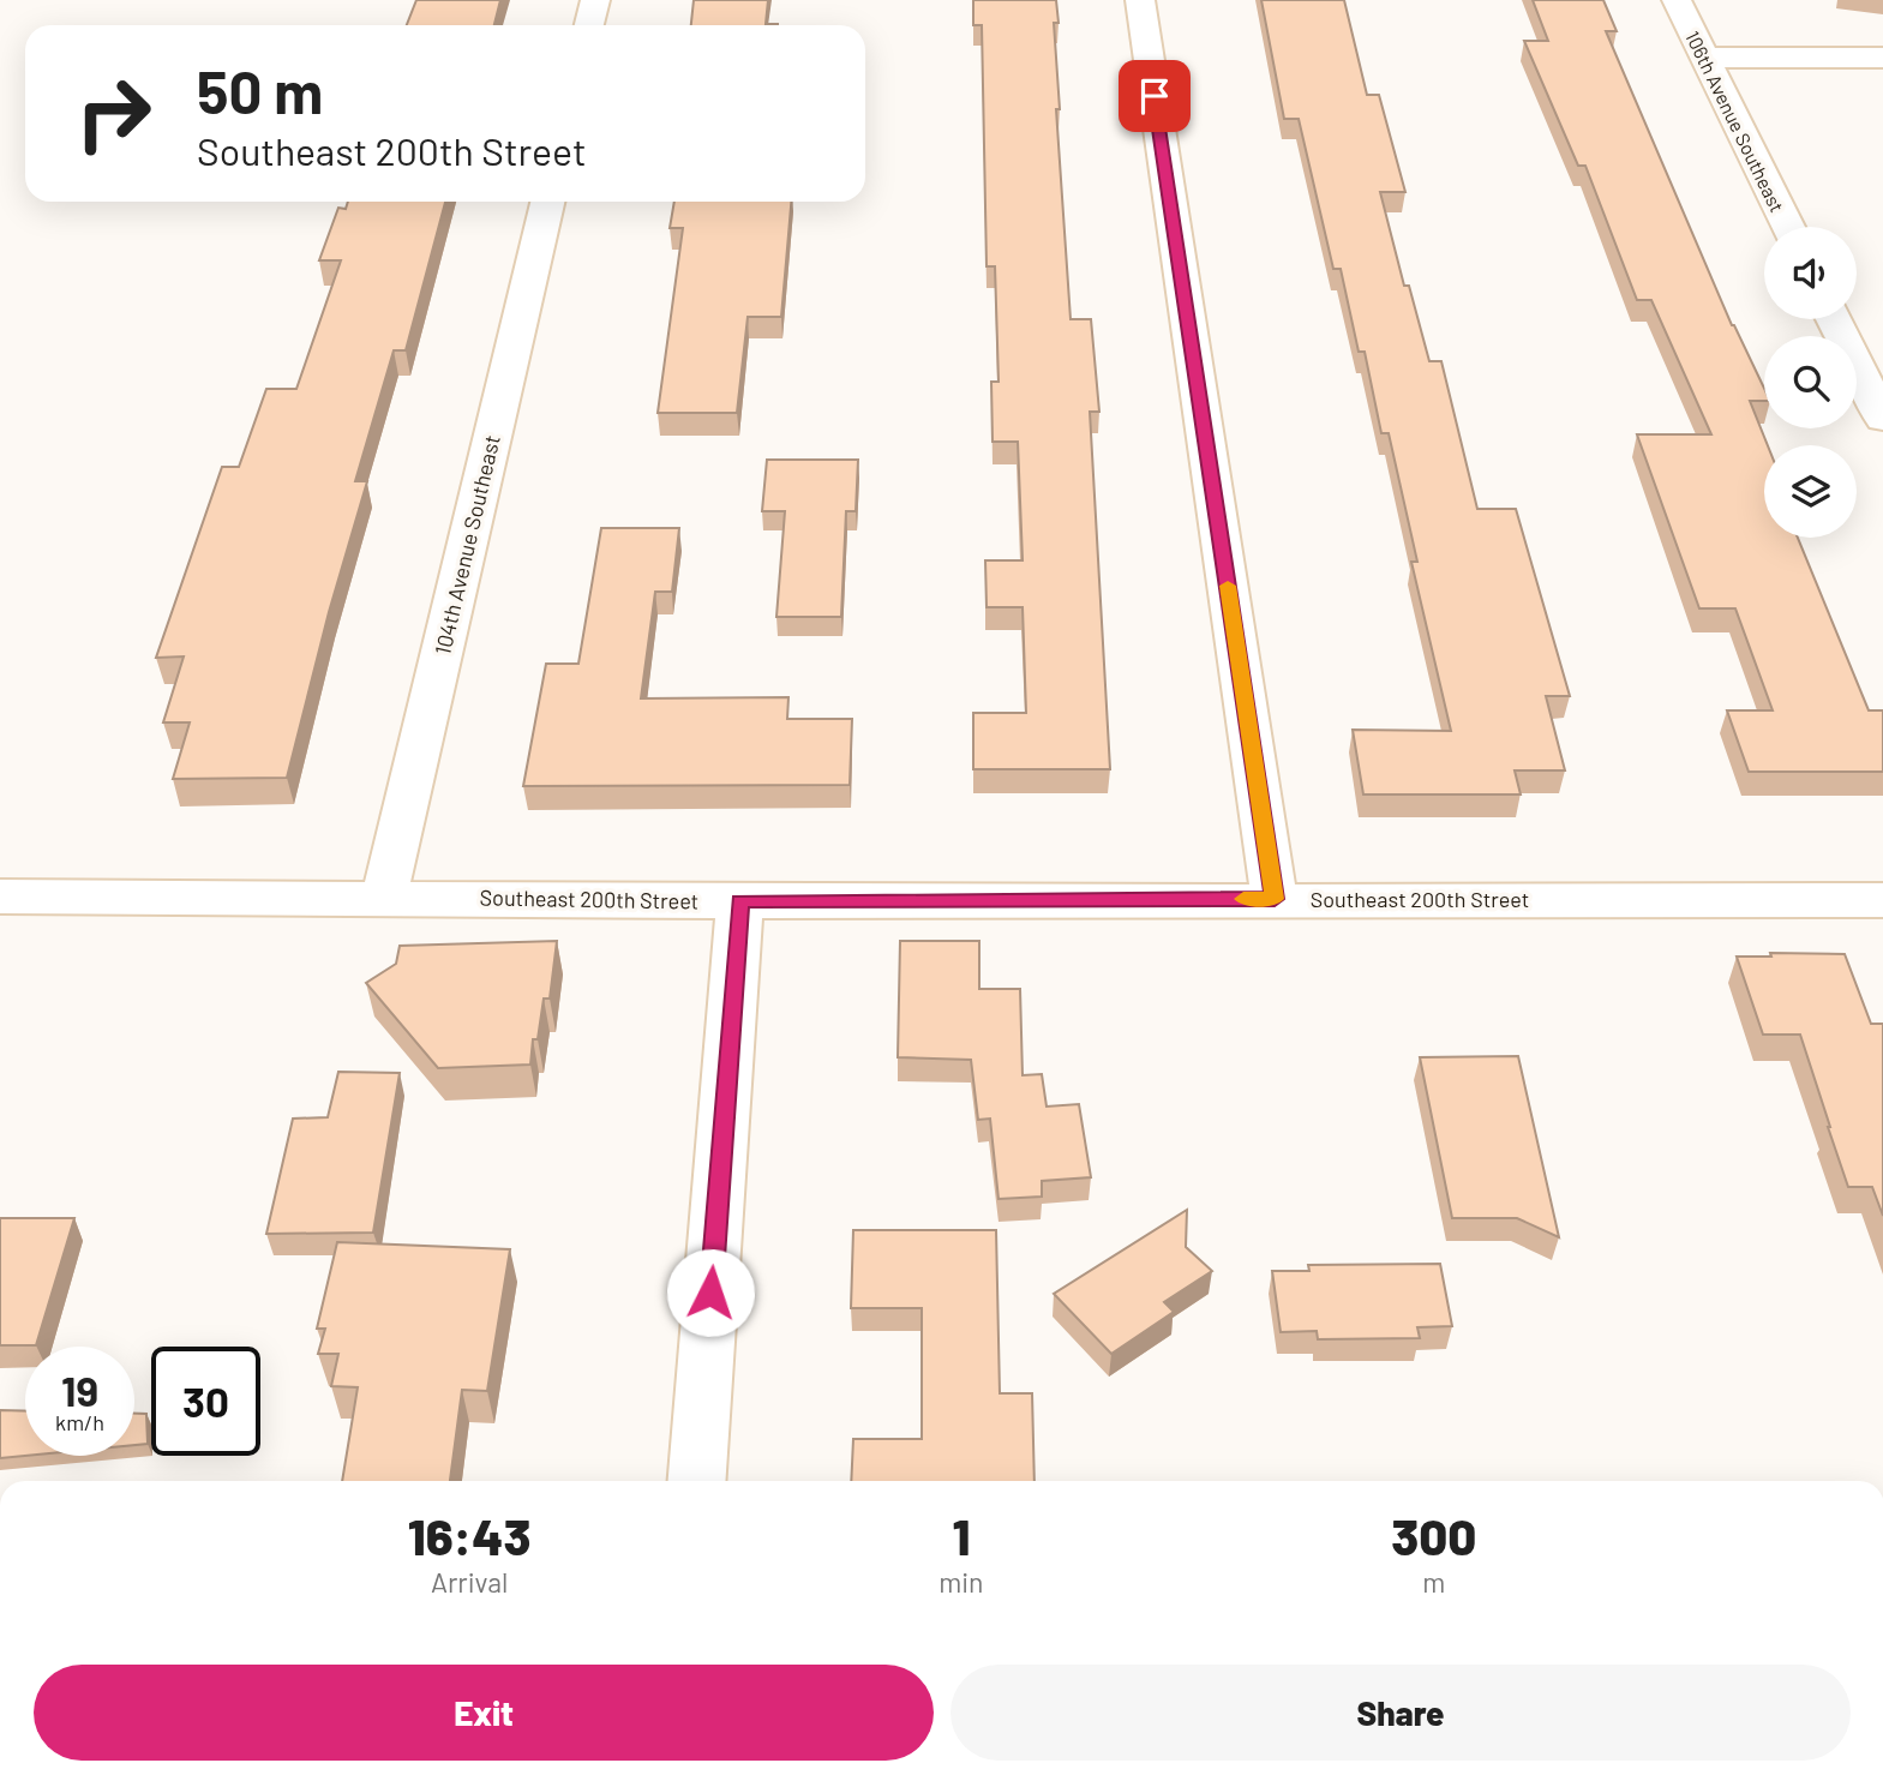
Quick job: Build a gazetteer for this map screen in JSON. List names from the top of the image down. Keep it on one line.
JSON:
{"streets":{"street":["106th Avenue Southeast","104th Avenue Southeast","Southeast 200th Street"]},"crossings":[["104th Avenue Southeast","Southeast 200th Street"]],"page":{"turn":["50 m","Southeast 200th Street"],"speed":"19 km/h","limit":"30","eta":["16:43","Arrival","1","min","300","m"],"buttons":["Exit","Share"]}}
